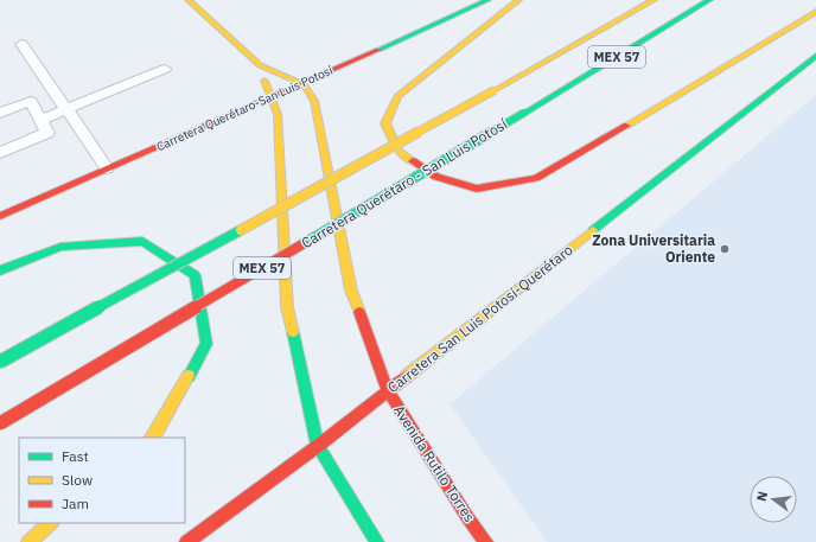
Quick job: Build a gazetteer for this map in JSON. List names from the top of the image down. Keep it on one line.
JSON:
{"streets":{"main road":["MEX 57","Carretera Querétaro-San Luis Potosí","Carretera Querétaro - San Luis Potosí","Carretera San Luis Potosí-Querétaro","Avenida Rutilo Torres"]},"crossings":[["Carretera Querétaro-San Luis Potosí","Avenida Rutilo Torres"],["Carretera San Luis Potosí-Querétaro","Avenida Rutilo Torres"]],"places":["Zona Universitaria Oriente"],"legend":["Fast","Slow","Jam"],"north":"left"}
